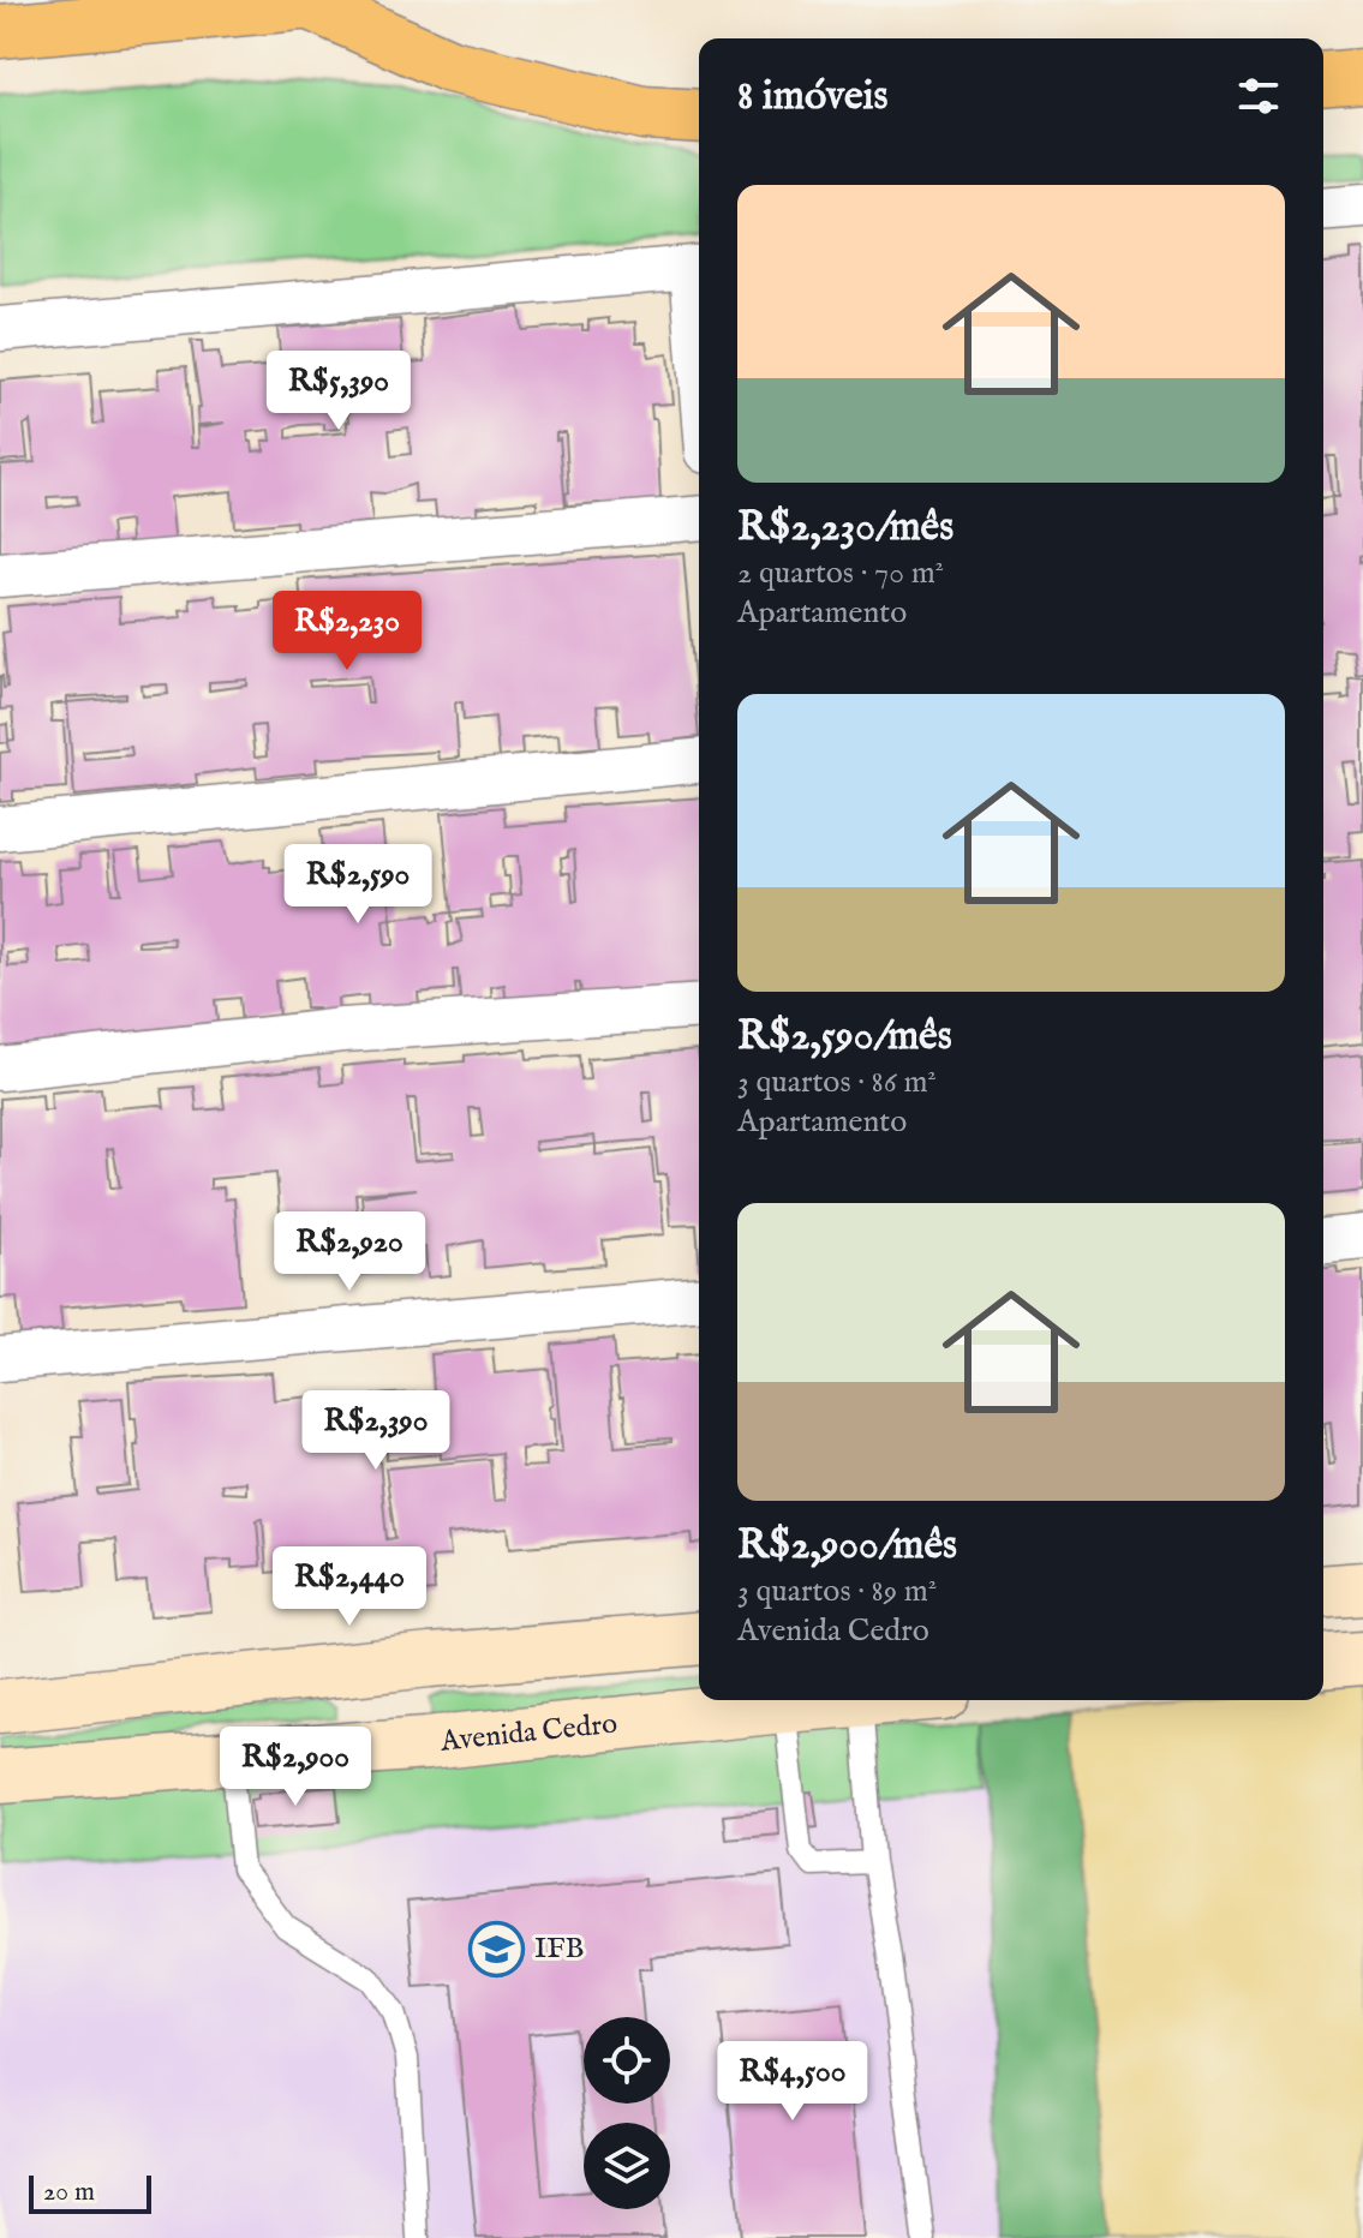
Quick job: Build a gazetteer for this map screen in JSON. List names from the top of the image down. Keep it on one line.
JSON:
{"streets":{"street":["Avenida Cedro"]},"places":{"school or university":["IFB"]},"scale_bar":"20 m","page":{"heading":"8 imóveis","list":[{"name":"R$2,230/mês","note":"2 quartos · 70 m² · Apartamento"},{"name":"R$2,590/mês","note":"3 quartos · 86 m² · Apartamento"},{"name":"R$2,900/mês","note":"3 quartos · 89 m² · Avenida Cedro"}],"price":["R$5,390","R$2,230","R$2,590","R$2,920","R$2,390","R$2,440","R$2,900","R$4,500"],"scale":"20 m"}}
